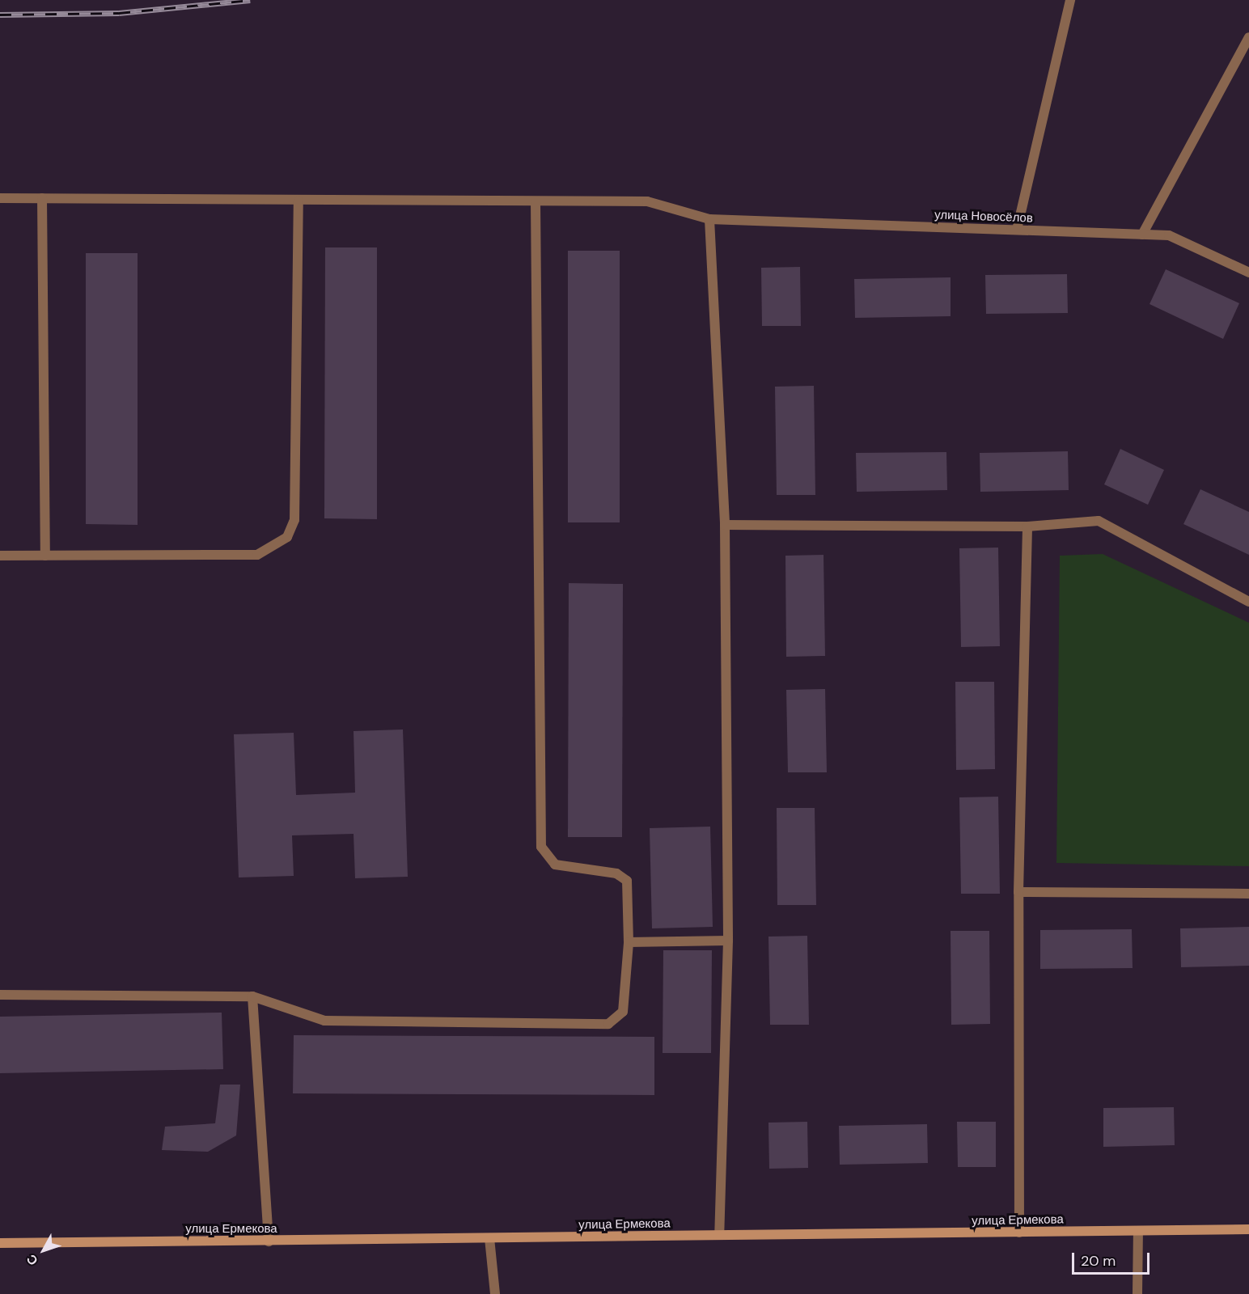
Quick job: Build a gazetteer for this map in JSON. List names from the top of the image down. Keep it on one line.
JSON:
{"streets":{"main road":["улица Ермекова"],"street":["улица Новосёлов"]},"scale_bar":"20 m","north":"bottom left"}
